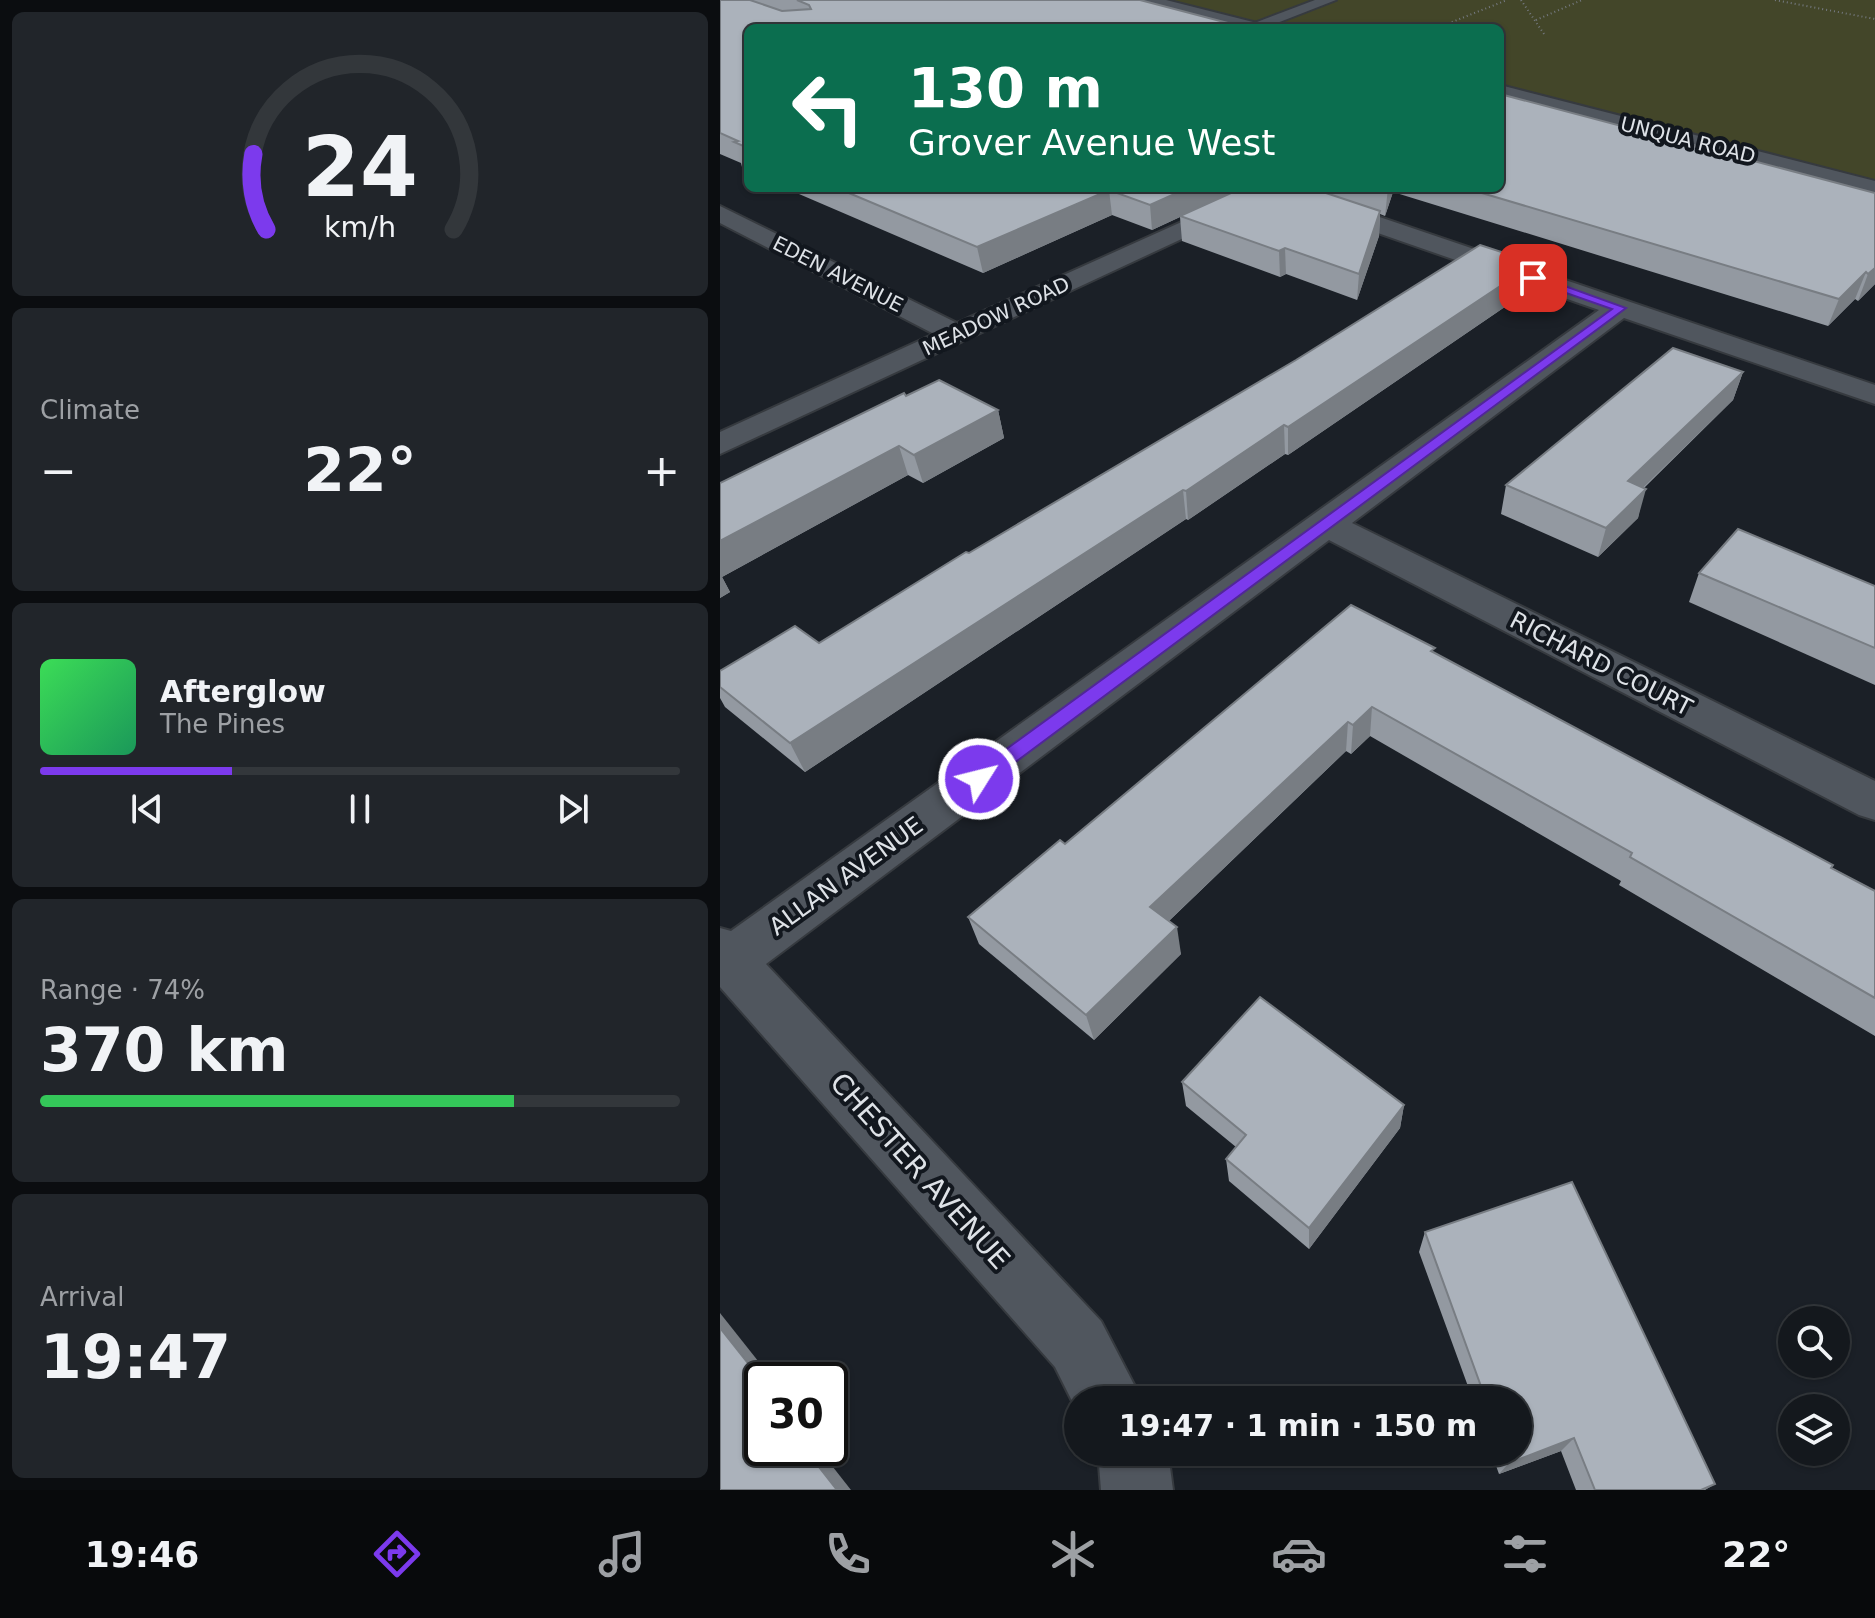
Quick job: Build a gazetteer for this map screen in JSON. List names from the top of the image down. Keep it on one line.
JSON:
{"streets":{"street":["UNQUA ROAD","EDEN AVENUE","MEADOW ROAD","RICHARD COURT","ALLAN AVENUE","CHESTER AVENUE"]},"crossings":[["EDEN AVENUE","MEADOW ROAD"],["RICHARD COURT","ALLAN AVENUE"],["ALLAN AVENUE","CHESTER AVENUE"]],"page":{"turn":["130 m","Grover Avenue West"],"tile":["Climate",["Range · 74%","370 km"],["Arrival","19:47"]],"heat":["−","22°","+"],"song":["Afterglow","The Pines"],"limit":"30","trip":"19:47 · 1 min · 150 m","tabs":["19:46","22°"],"gauge":["24","km/h"]}}
